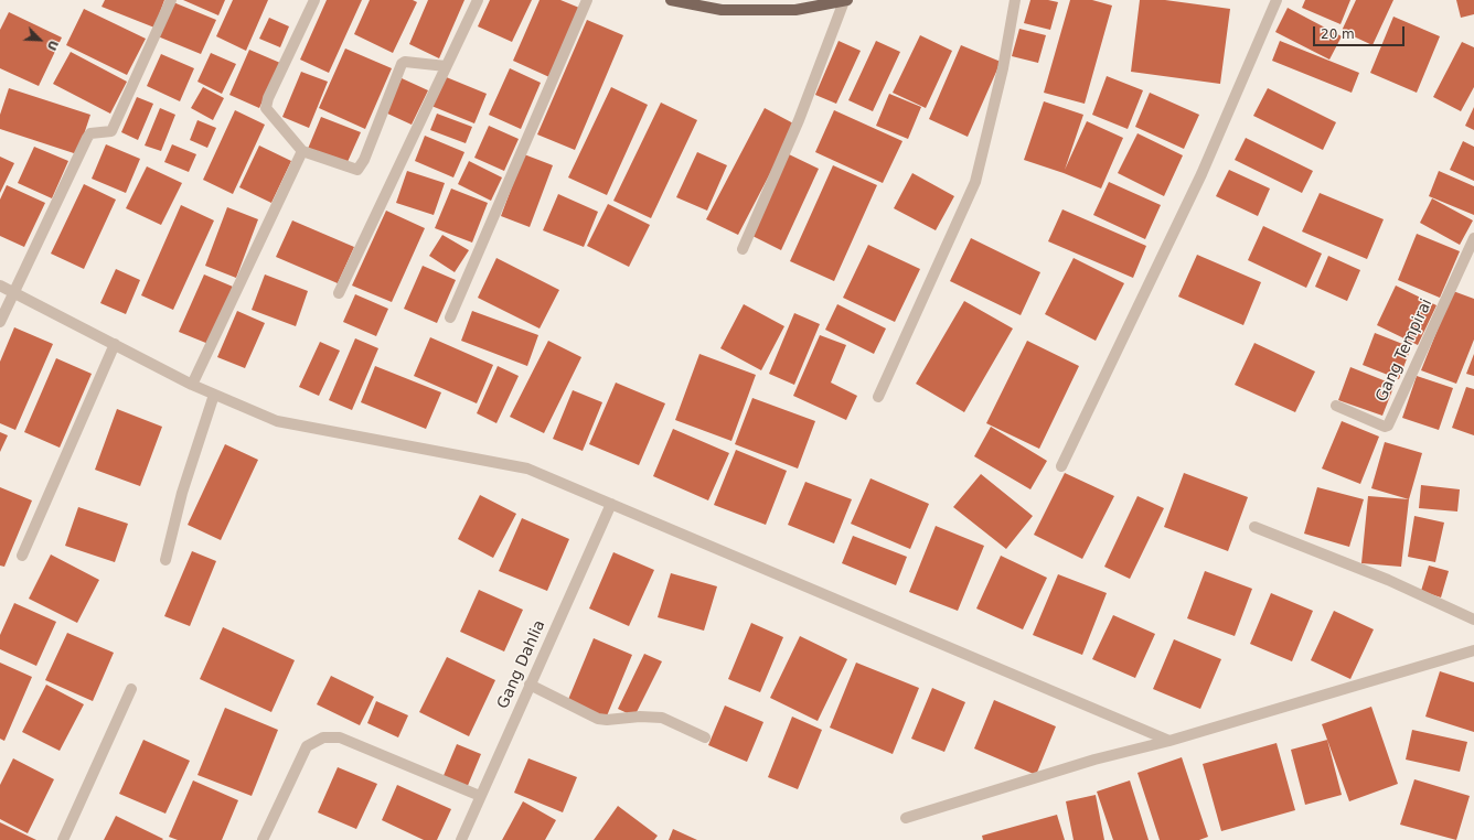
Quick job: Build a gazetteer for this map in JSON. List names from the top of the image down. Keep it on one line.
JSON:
{"streets":{"street":["Gang Tempirai","Gang Dahlia"]},"scale_bar":"20 m","north":"bottom right"}
